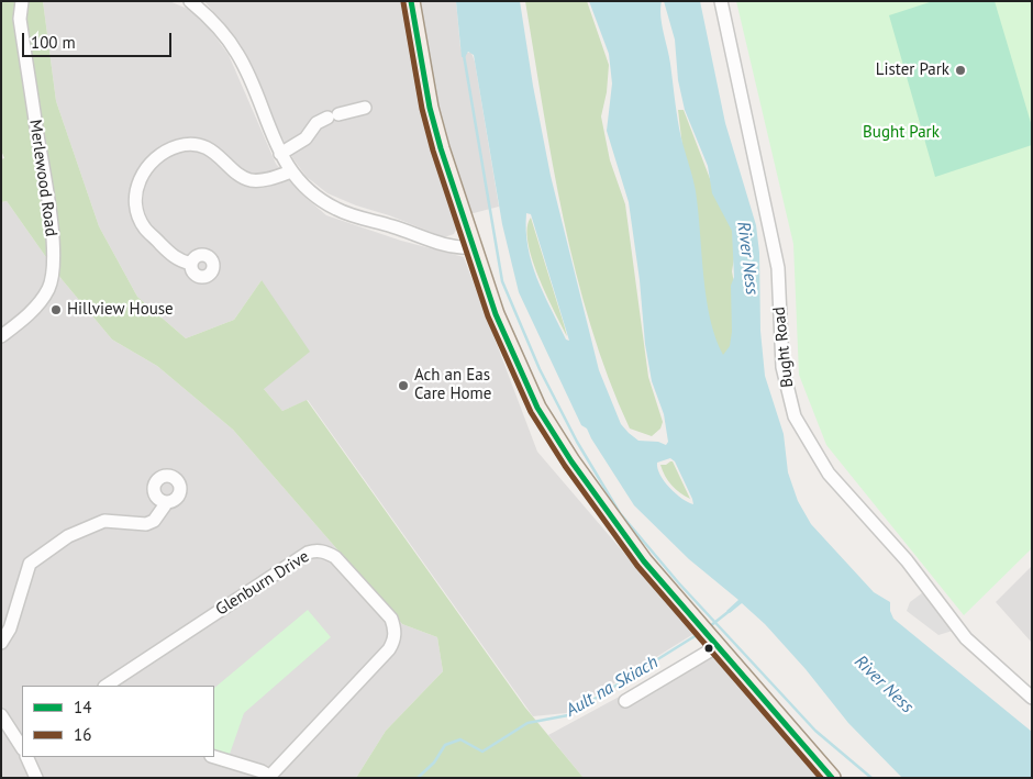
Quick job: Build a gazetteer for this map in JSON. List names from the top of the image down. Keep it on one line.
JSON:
{"streets":{"street":["Merlewood Road","Bught Road","Glenburn Drive"]},"water":["River Ness","Ault na Skiach"],"parks":["Bught Park"],"places":["Lister Park","Hillview House","Ach an Eas Care Home"],"lines":["transit line 14","transit line 16"],"legend":["14","16"],"scale_bar":"100 m"}
